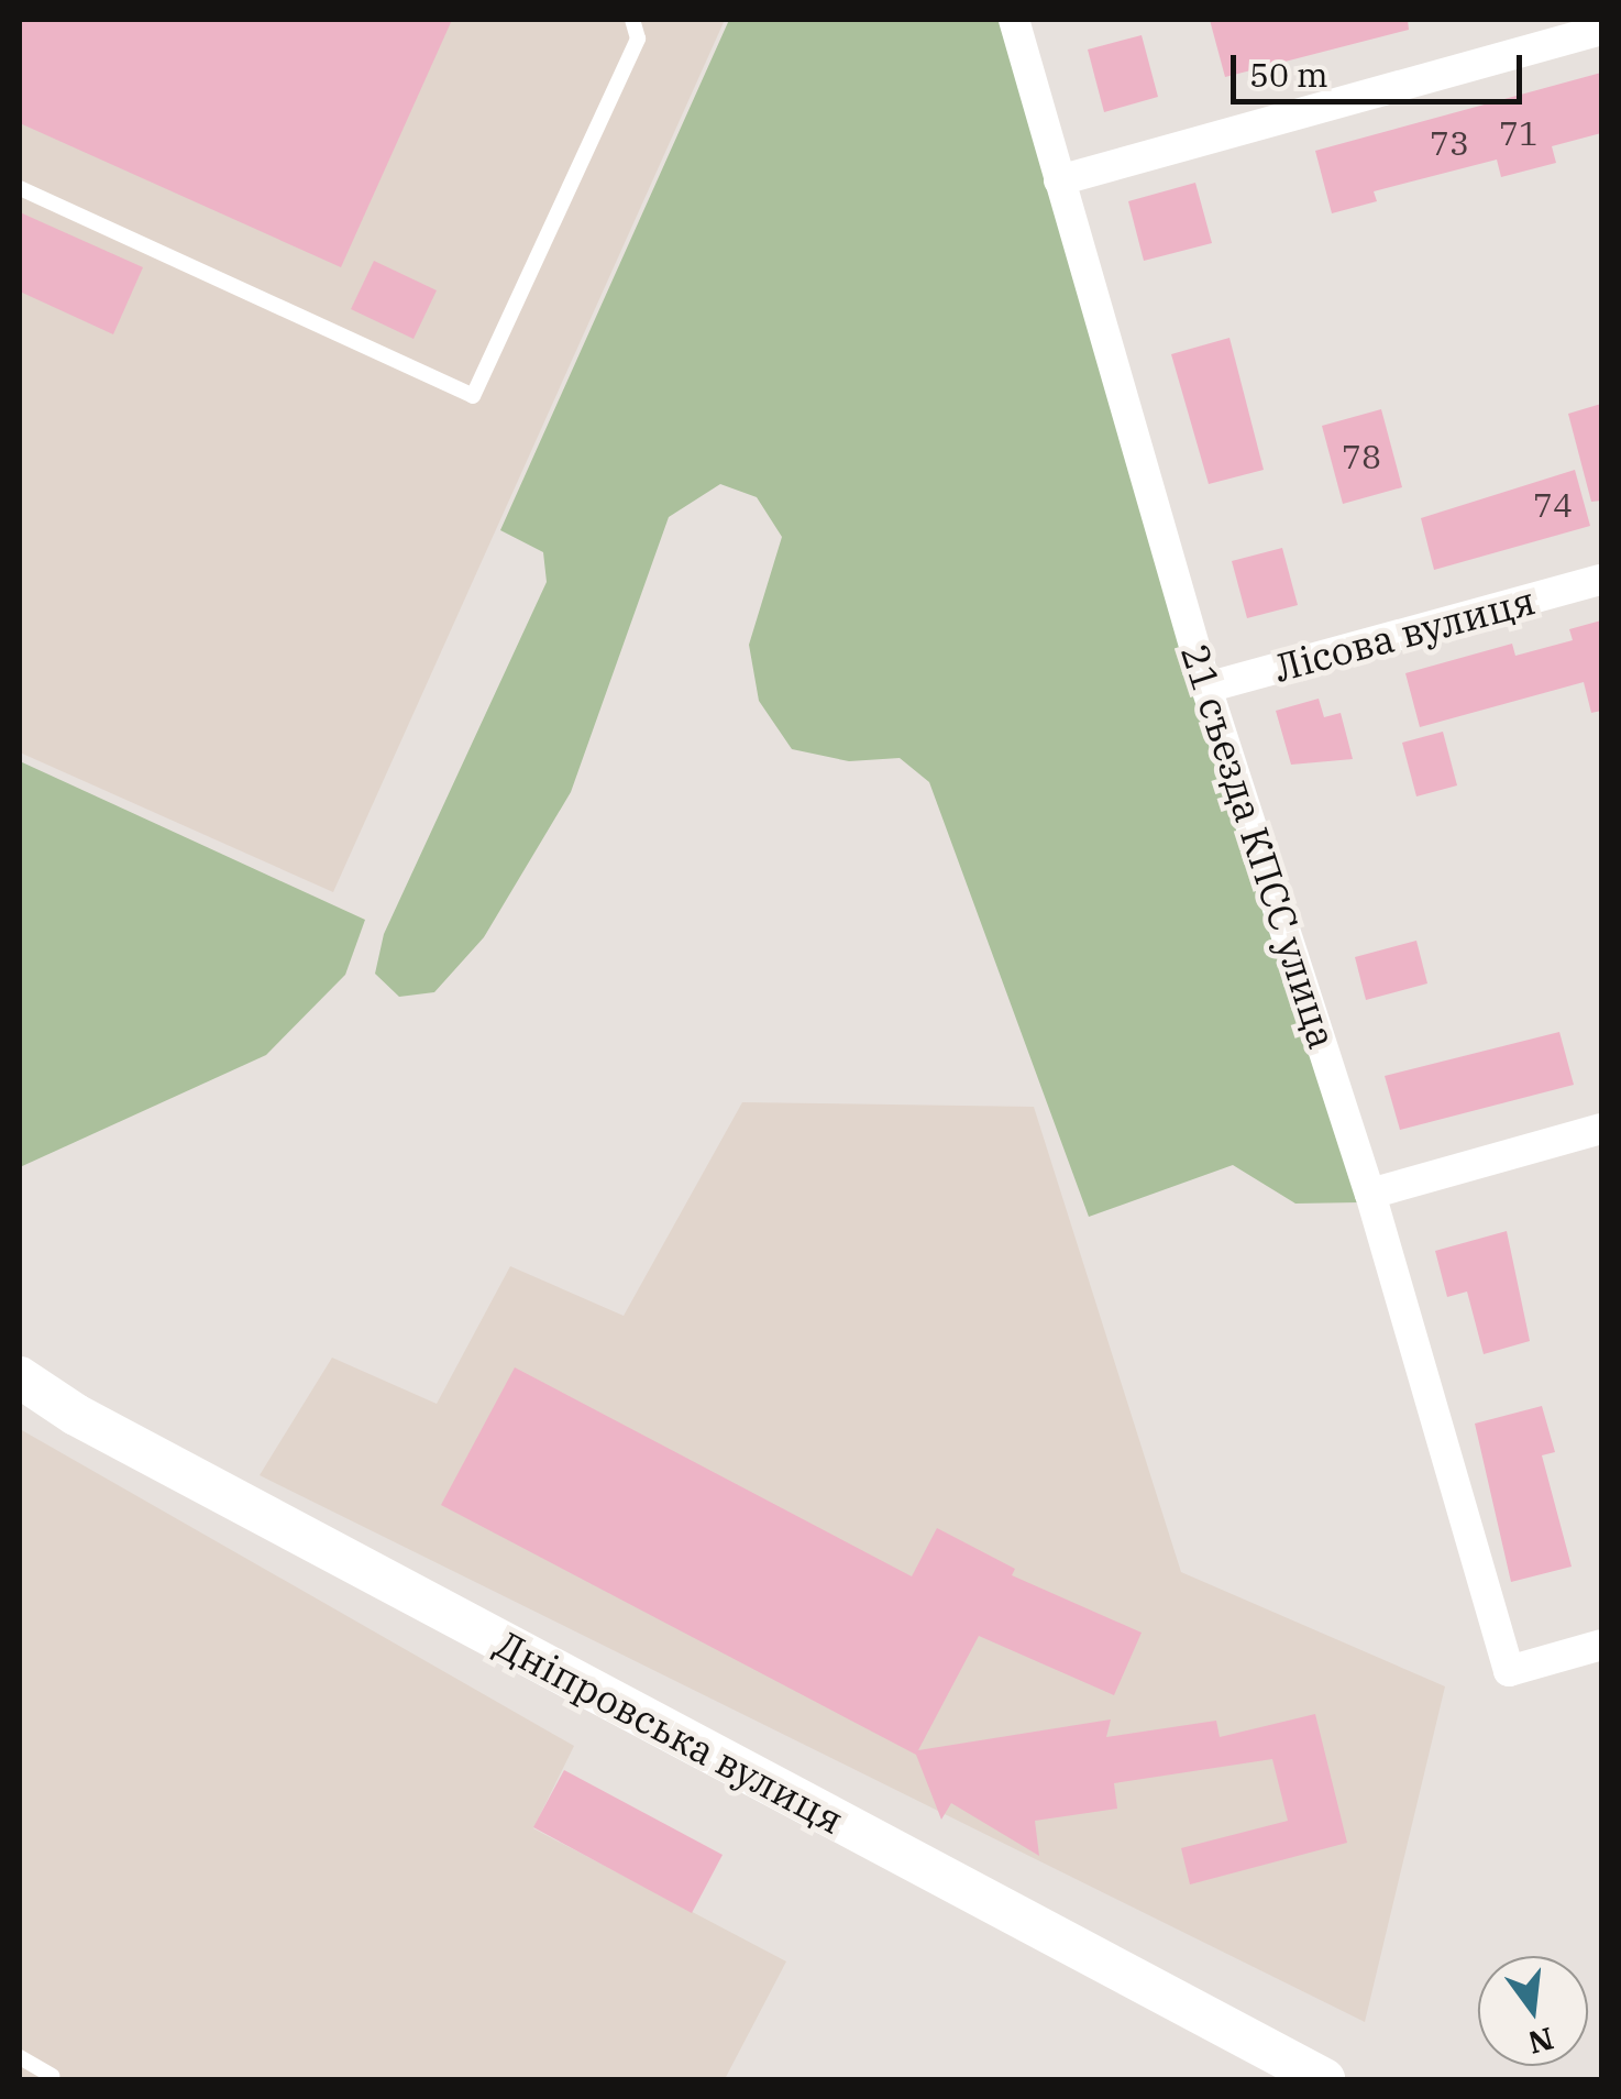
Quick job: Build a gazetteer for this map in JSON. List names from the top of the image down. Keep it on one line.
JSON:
{"streets":{"street":["Лісова вулиця","21 съезда КПСС улица","Дніпровська вулиця"]},"crossings":[["Лісова вулиця","21 съезда КПСС улица"]],"house_numbers":["71","73","78","74"],"scale_bar":"50 m","north":"bottom"}
